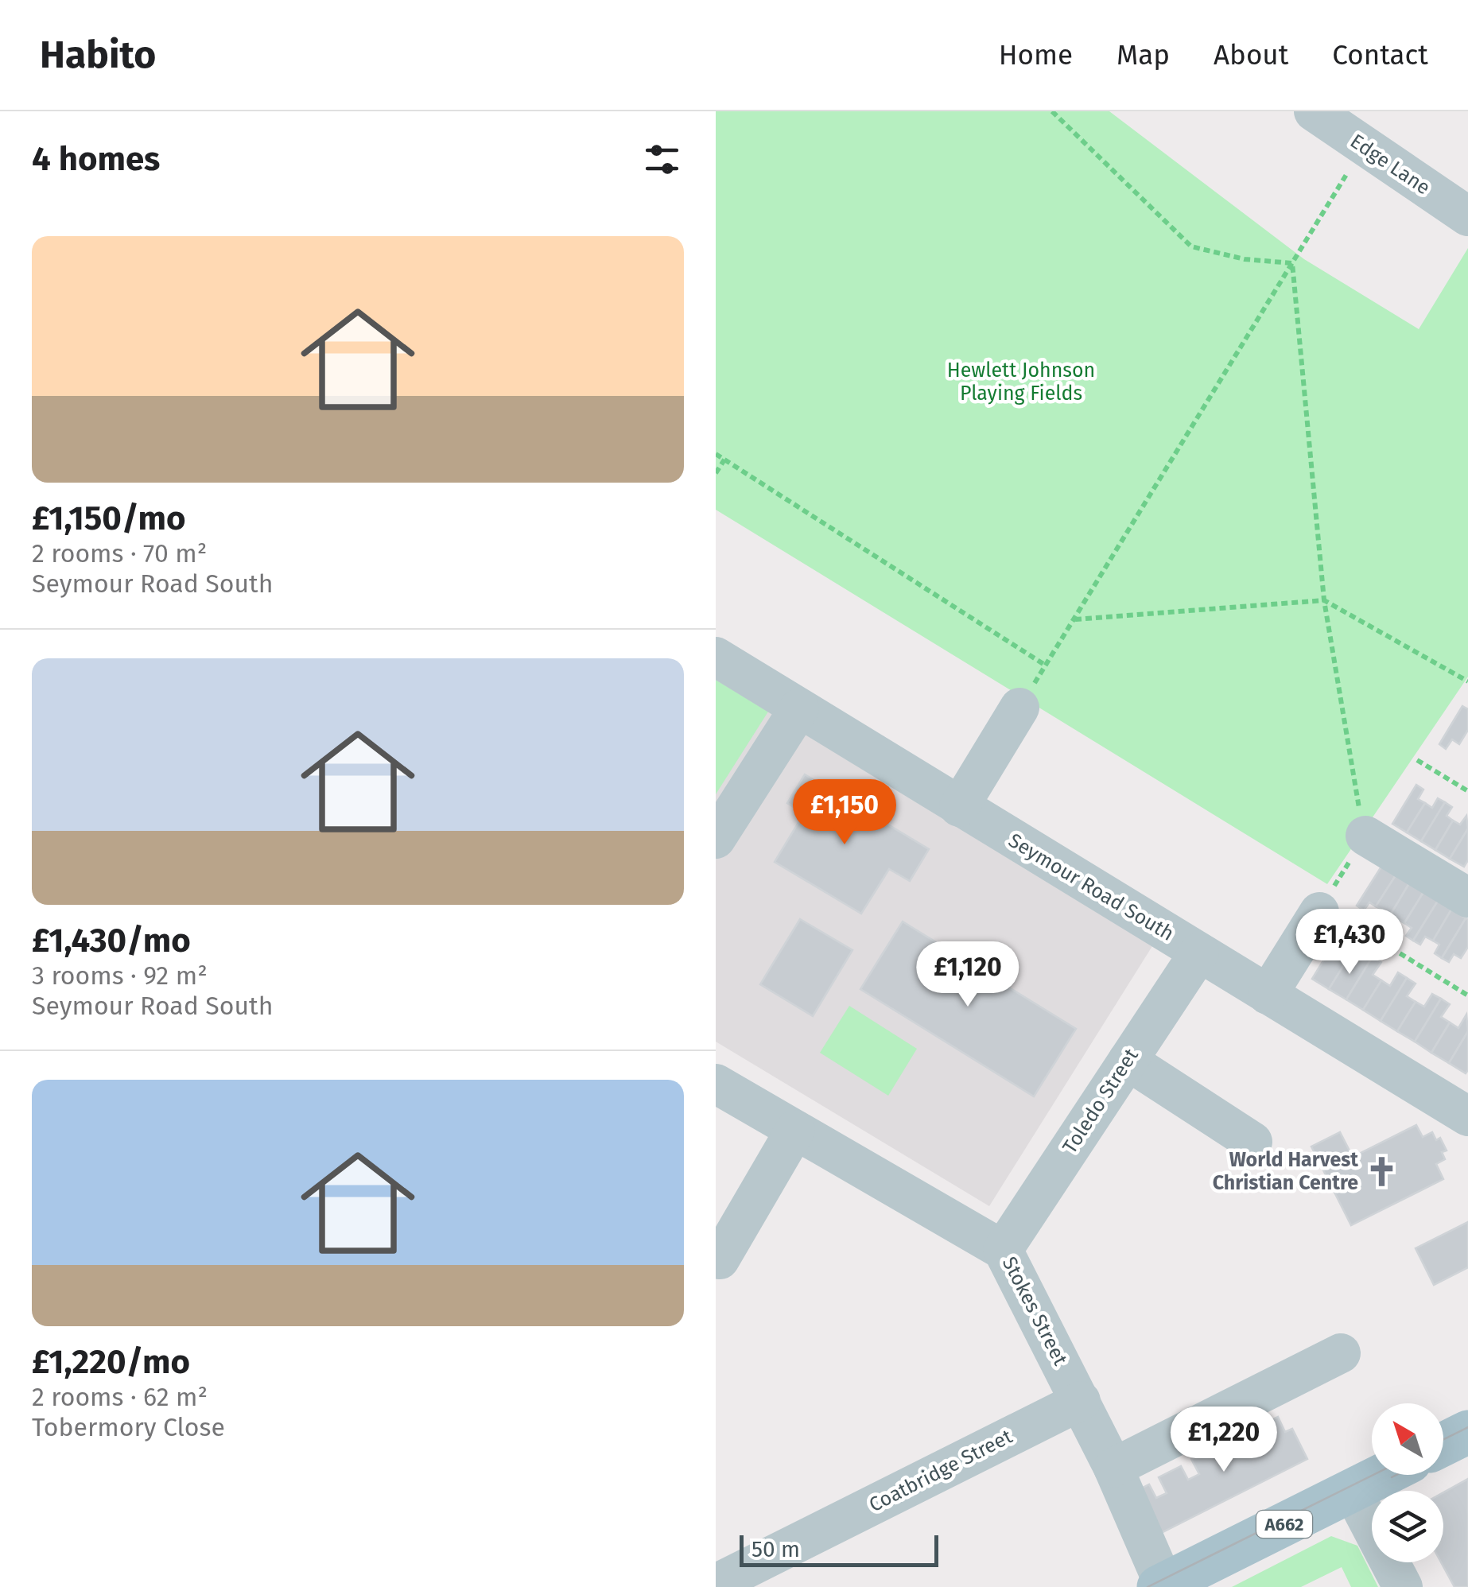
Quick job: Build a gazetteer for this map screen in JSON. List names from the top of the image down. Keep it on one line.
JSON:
{"streets":{"main road":["A662"],"street":["Edge Lane","Seymour Road South","Toledo Street","Stokes Street","Coatbridge Street"]},"crossings":[["Seymour Road South","Toledo Street"],["Toledo Street","Stokes Street"],["Stokes Street","Coatbridge Street"],["Stokes Street","A662"]],"parks":["Hewlett Johnson Playing Fields"],"places":{"church":["World Harvest Christian Centre"]},"scale_bar":"50 m","north":"top left","page":{"header":"Habito","nav":["Home","Map","About","Contact"],"heading":"4 homes","list":[{"name":"£1,150/mo","note":"2 rooms · 70 m² · Seymour Road South"},{"name":"£1,430/mo","note":"3 rooms · 92 m² · Seymour Road South"},{"name":"£1,220/mo","note":"2 rooms · 62 m² · Tobermory Close"}],"price":["£1,150","£1,430","£1,120","£1,220"],"scale":"50 m"}}
